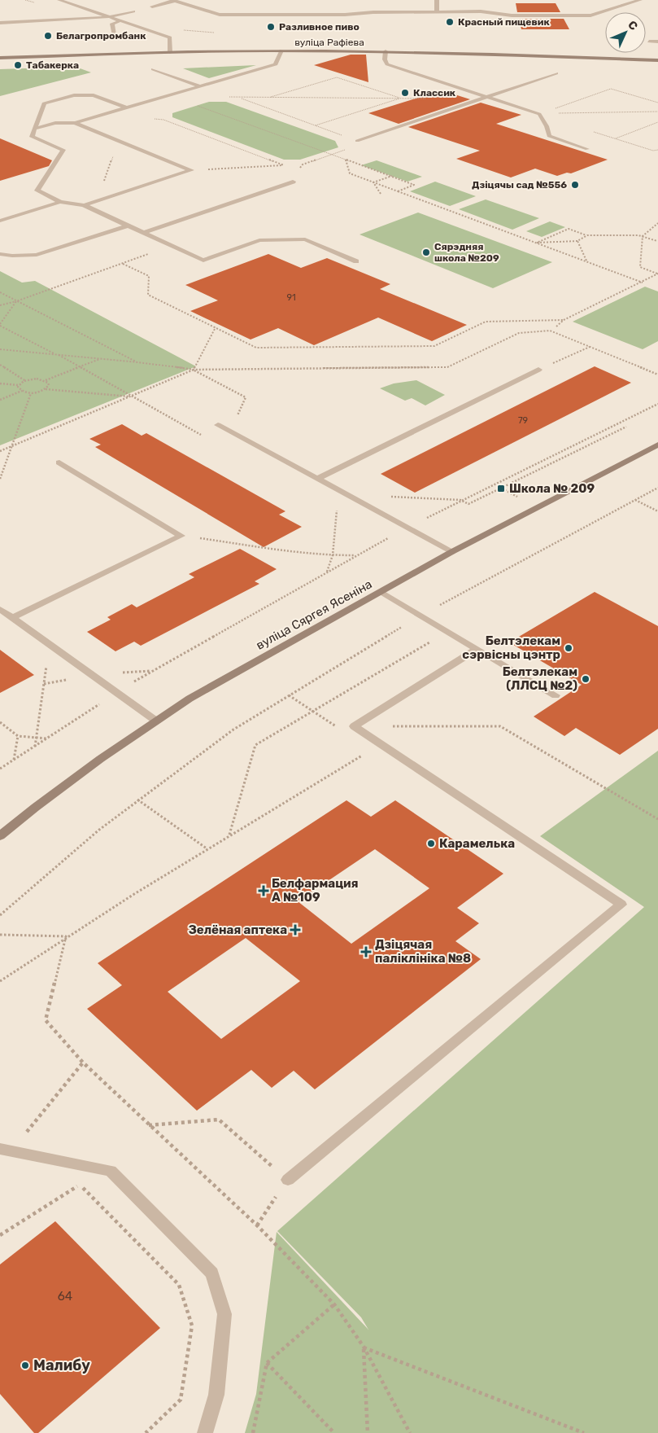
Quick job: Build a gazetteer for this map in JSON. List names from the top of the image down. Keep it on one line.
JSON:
{"streets":{"main road":["вуліца Рафіева","вуліца Сяргея Ясеніна"]},"places":{"other":["Красный пищевик","Разливное пиво","Белагропромбанк","Табакерка","Классик","Дзіцячы сад №556","Сярэдняя школа №209","Белтэлекам сэрвісны цэнтр","Белтэлекам (ЛЛСЦ №2)","Карамелька","Малибу"],"transit":["Школа № 209"],"health":["Белфармация А №109","Зелёная аптека","Дзіцячая паліклініка №8"]},"house_numbers":["91","79","64"],"north":"top right"}
